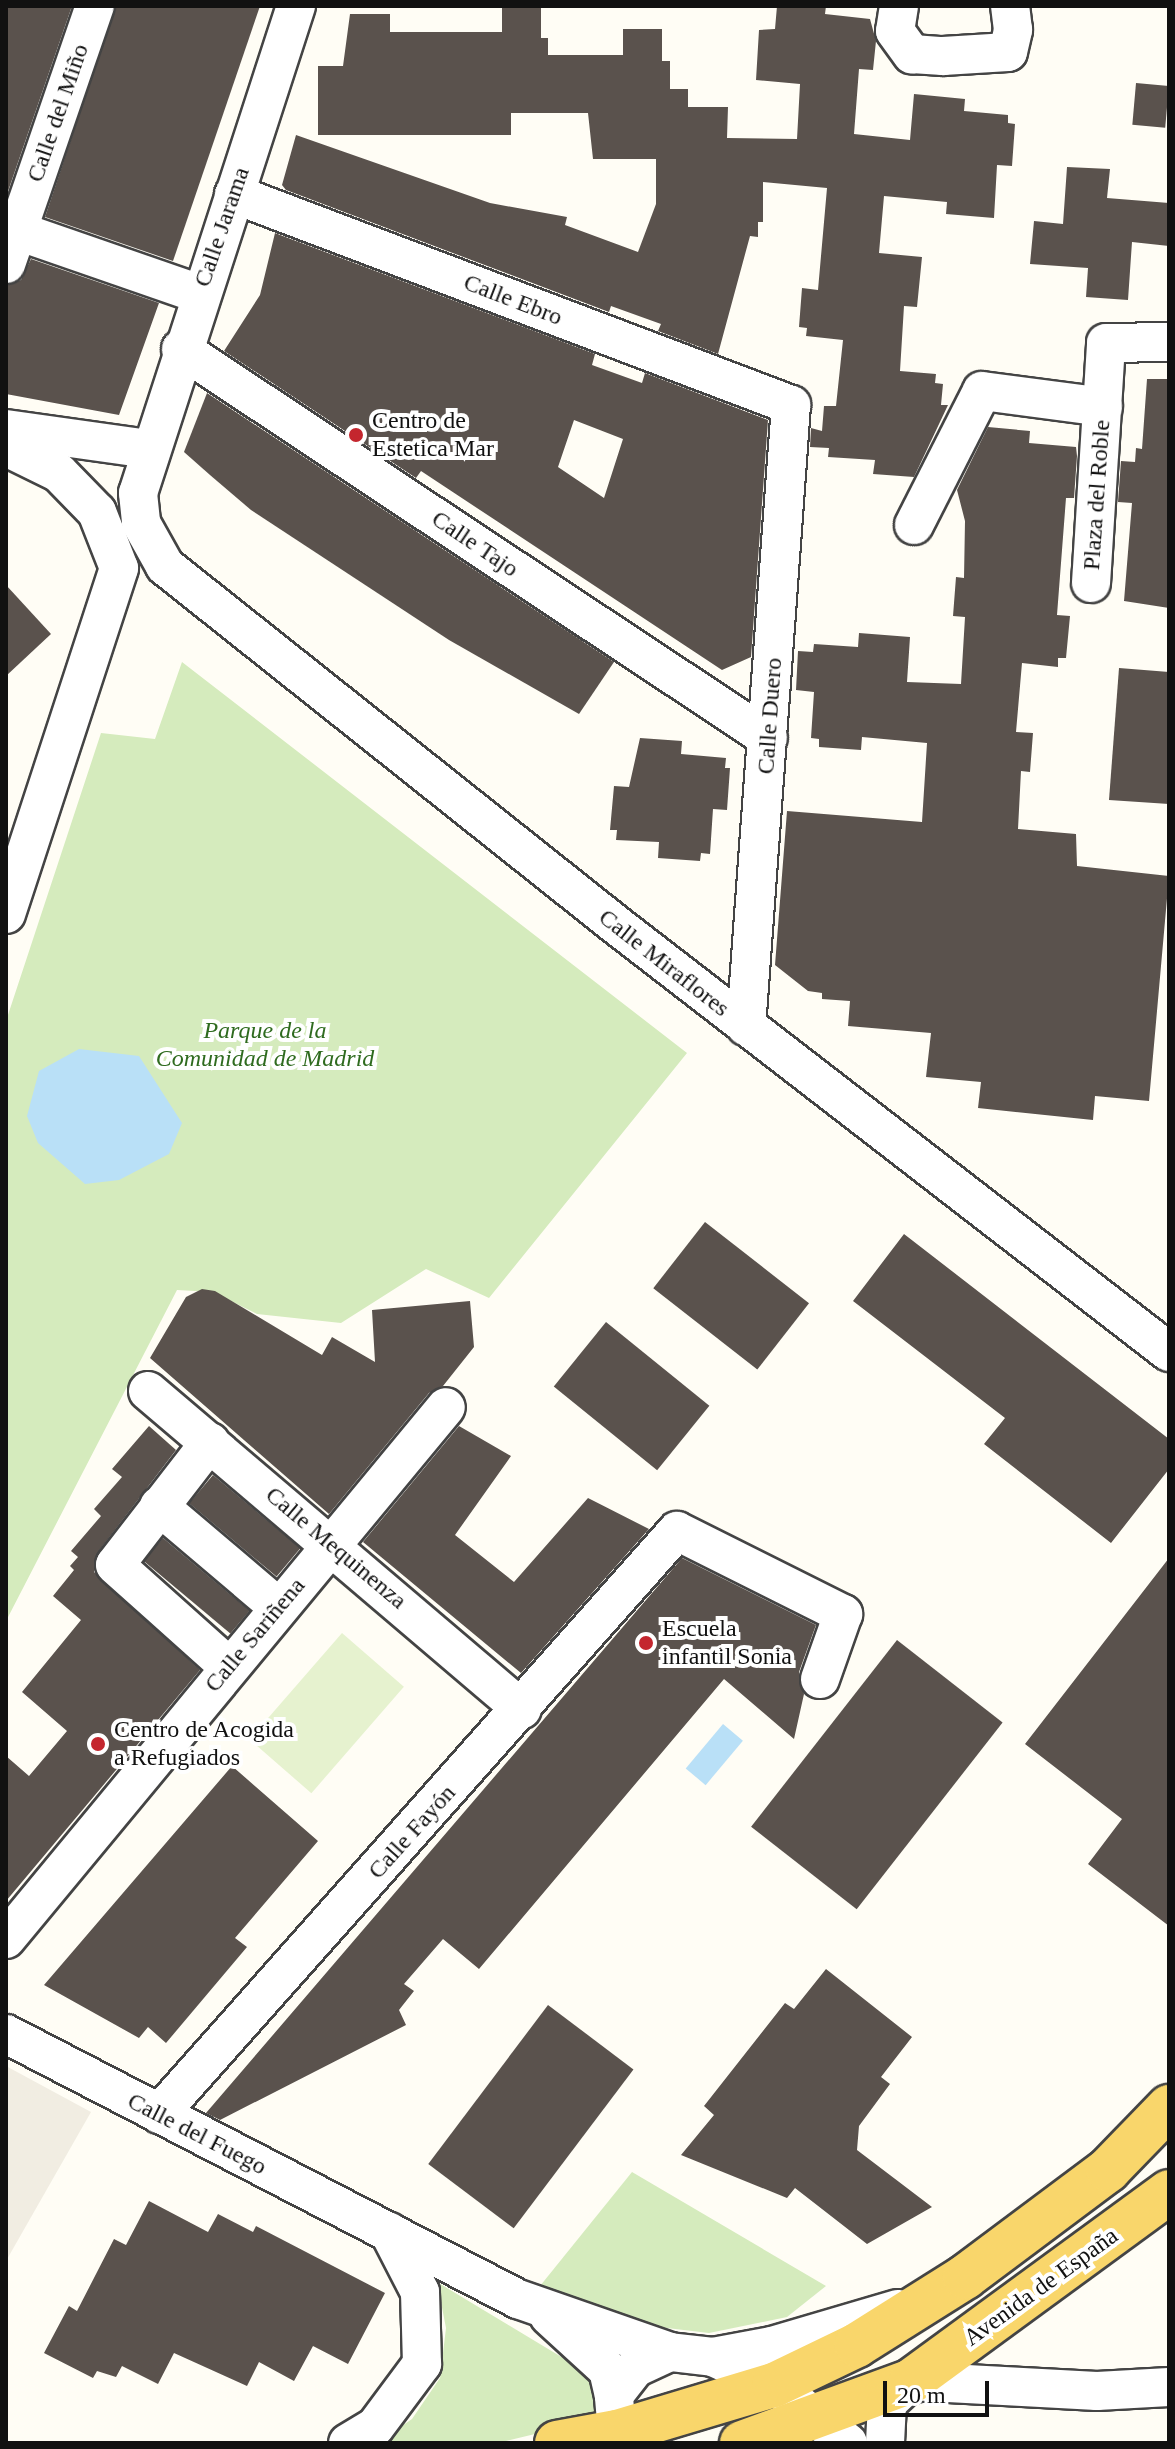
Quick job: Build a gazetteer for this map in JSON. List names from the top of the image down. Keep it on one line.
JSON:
{"streets":{"main road":["Avenida de España"],"street":["Calle del Miño","Calle Jarama","Calle Ebro","Plaza del Roble","Calle Tajo","Calle Duero","Calle Miraflores","Calle Mequinenza","Calle Sariñena","Calle Fayón","Calle del Fuego"]},"crossings":[["Calle Jarama","Calle Ebro"],["Calle Jarama","Calle Tajo"],["Calle Jarama","Calle Miraflores"],["Calle Ebro","Calle Duero"],["Calle Tajo","Calle Duero"],["Calle Duero","Calle Miraflores"],["Calle Mequinenza","Calle Sariñena"],["Calle Mequinenza","Calle Fayón"],["Calle Fayón","Calle del Fuego"]],"parks":["Parque de la Comunidad de Madrid"],"places":["Centro de Estetica Mar","Escuela infantil Sonia","Centro de Acogida a Refugiados"],"scale_bar":"20 m"}
